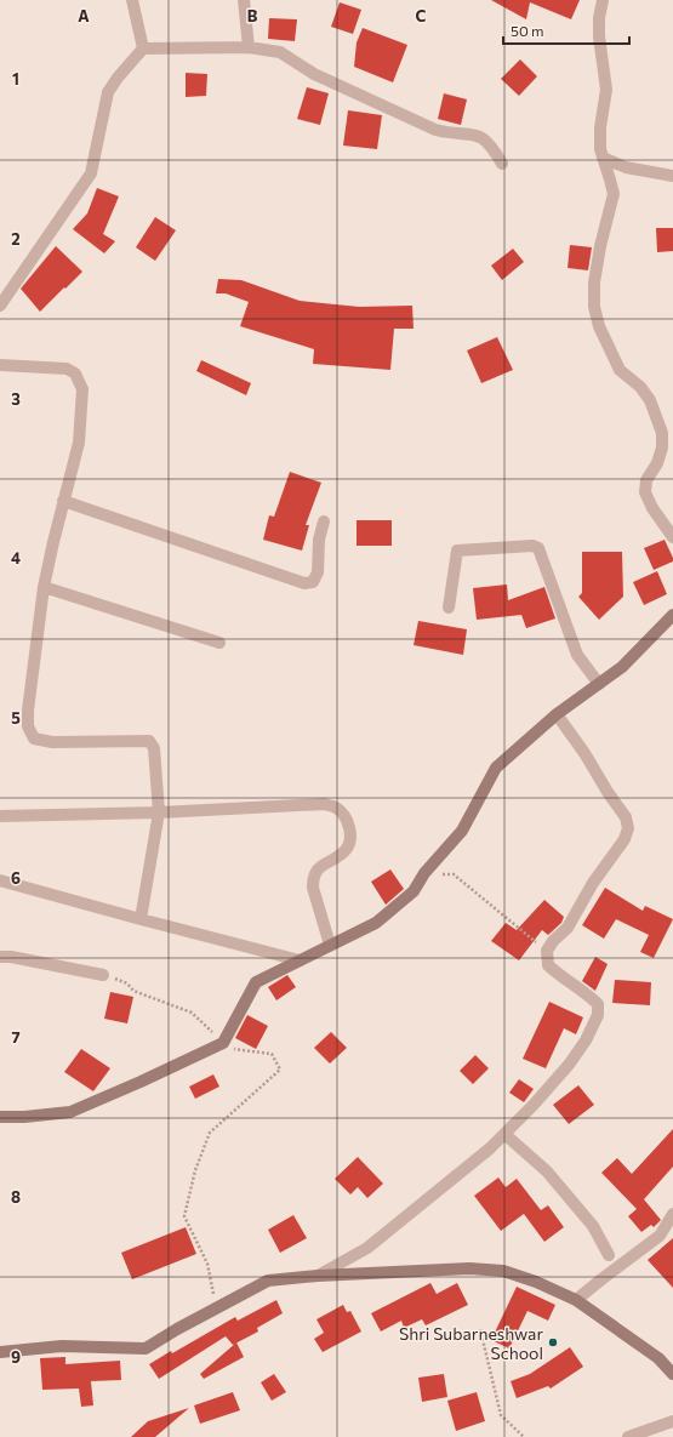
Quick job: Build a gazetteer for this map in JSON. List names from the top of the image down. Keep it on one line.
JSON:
{"places":["Shri Subarneshwar School"],"scale_bar":"50 m","grid":{"columns":["A","B","C"],"rows":["1","2","3","4","5","6","7","8","9"]}}
